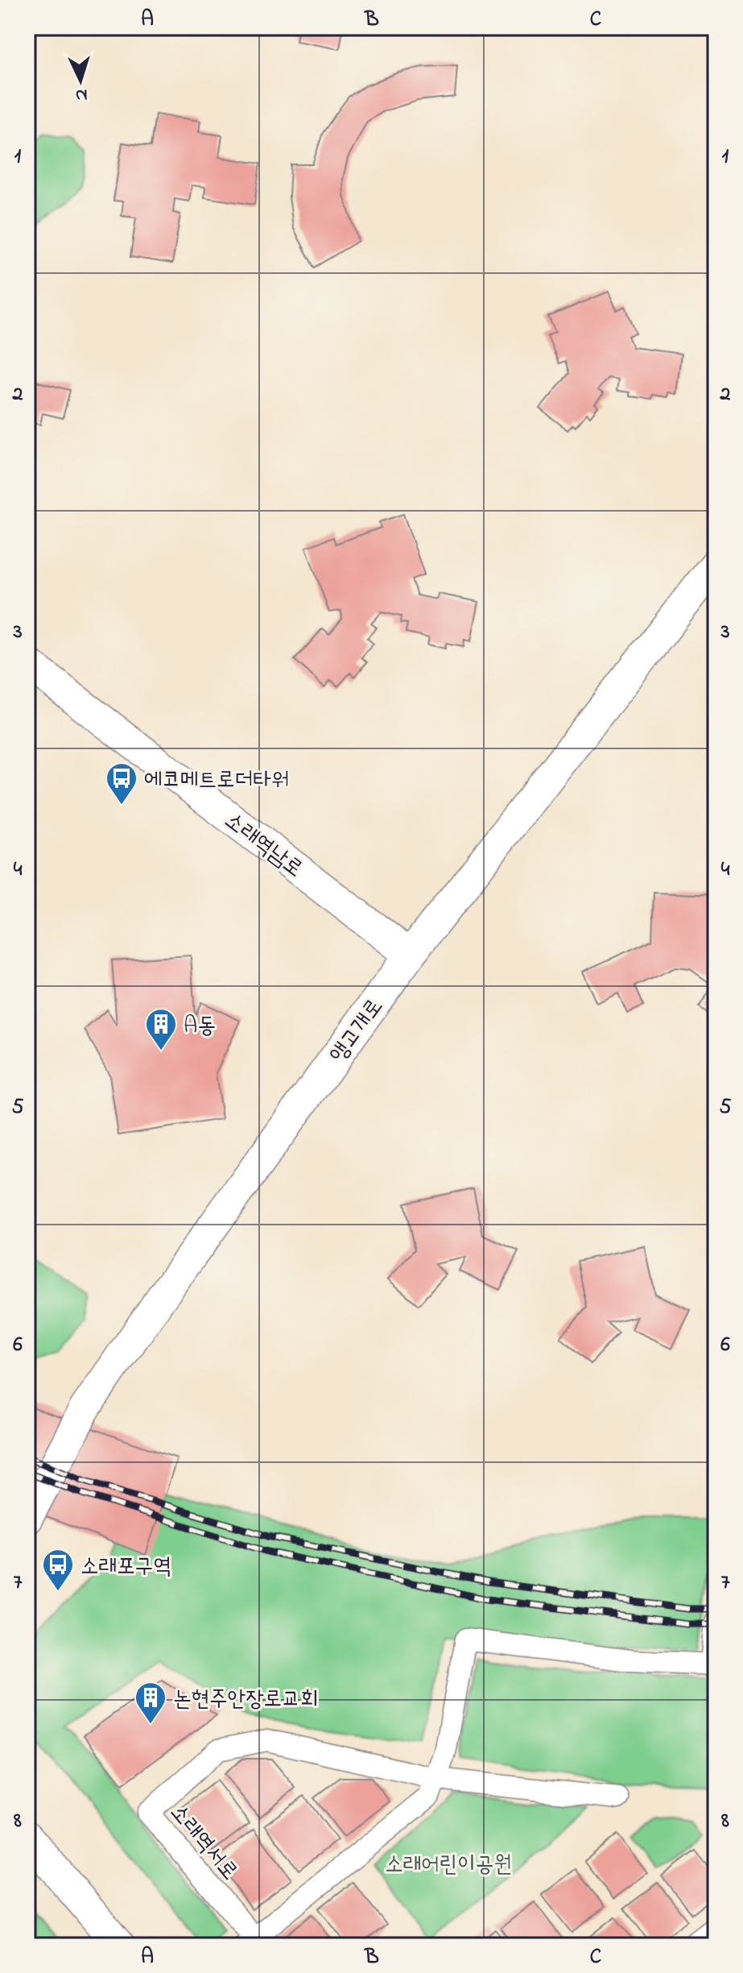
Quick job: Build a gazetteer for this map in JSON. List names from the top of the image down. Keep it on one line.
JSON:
{"streets":{"street":["소래역남로","앵고개로","소래역서로"]},"crossings":[["소래역남로","앵고개로"]],"parks":["소래어린이공원"],"places":{"bus stop":["에코메트로더타워","소래포구역"],"building":["A동","논현주안장로교회"]},"north":"bottom","grid":{"columns":["A","B","C"],"rows":["1","2","3","4","5","6","7","8"]}}
